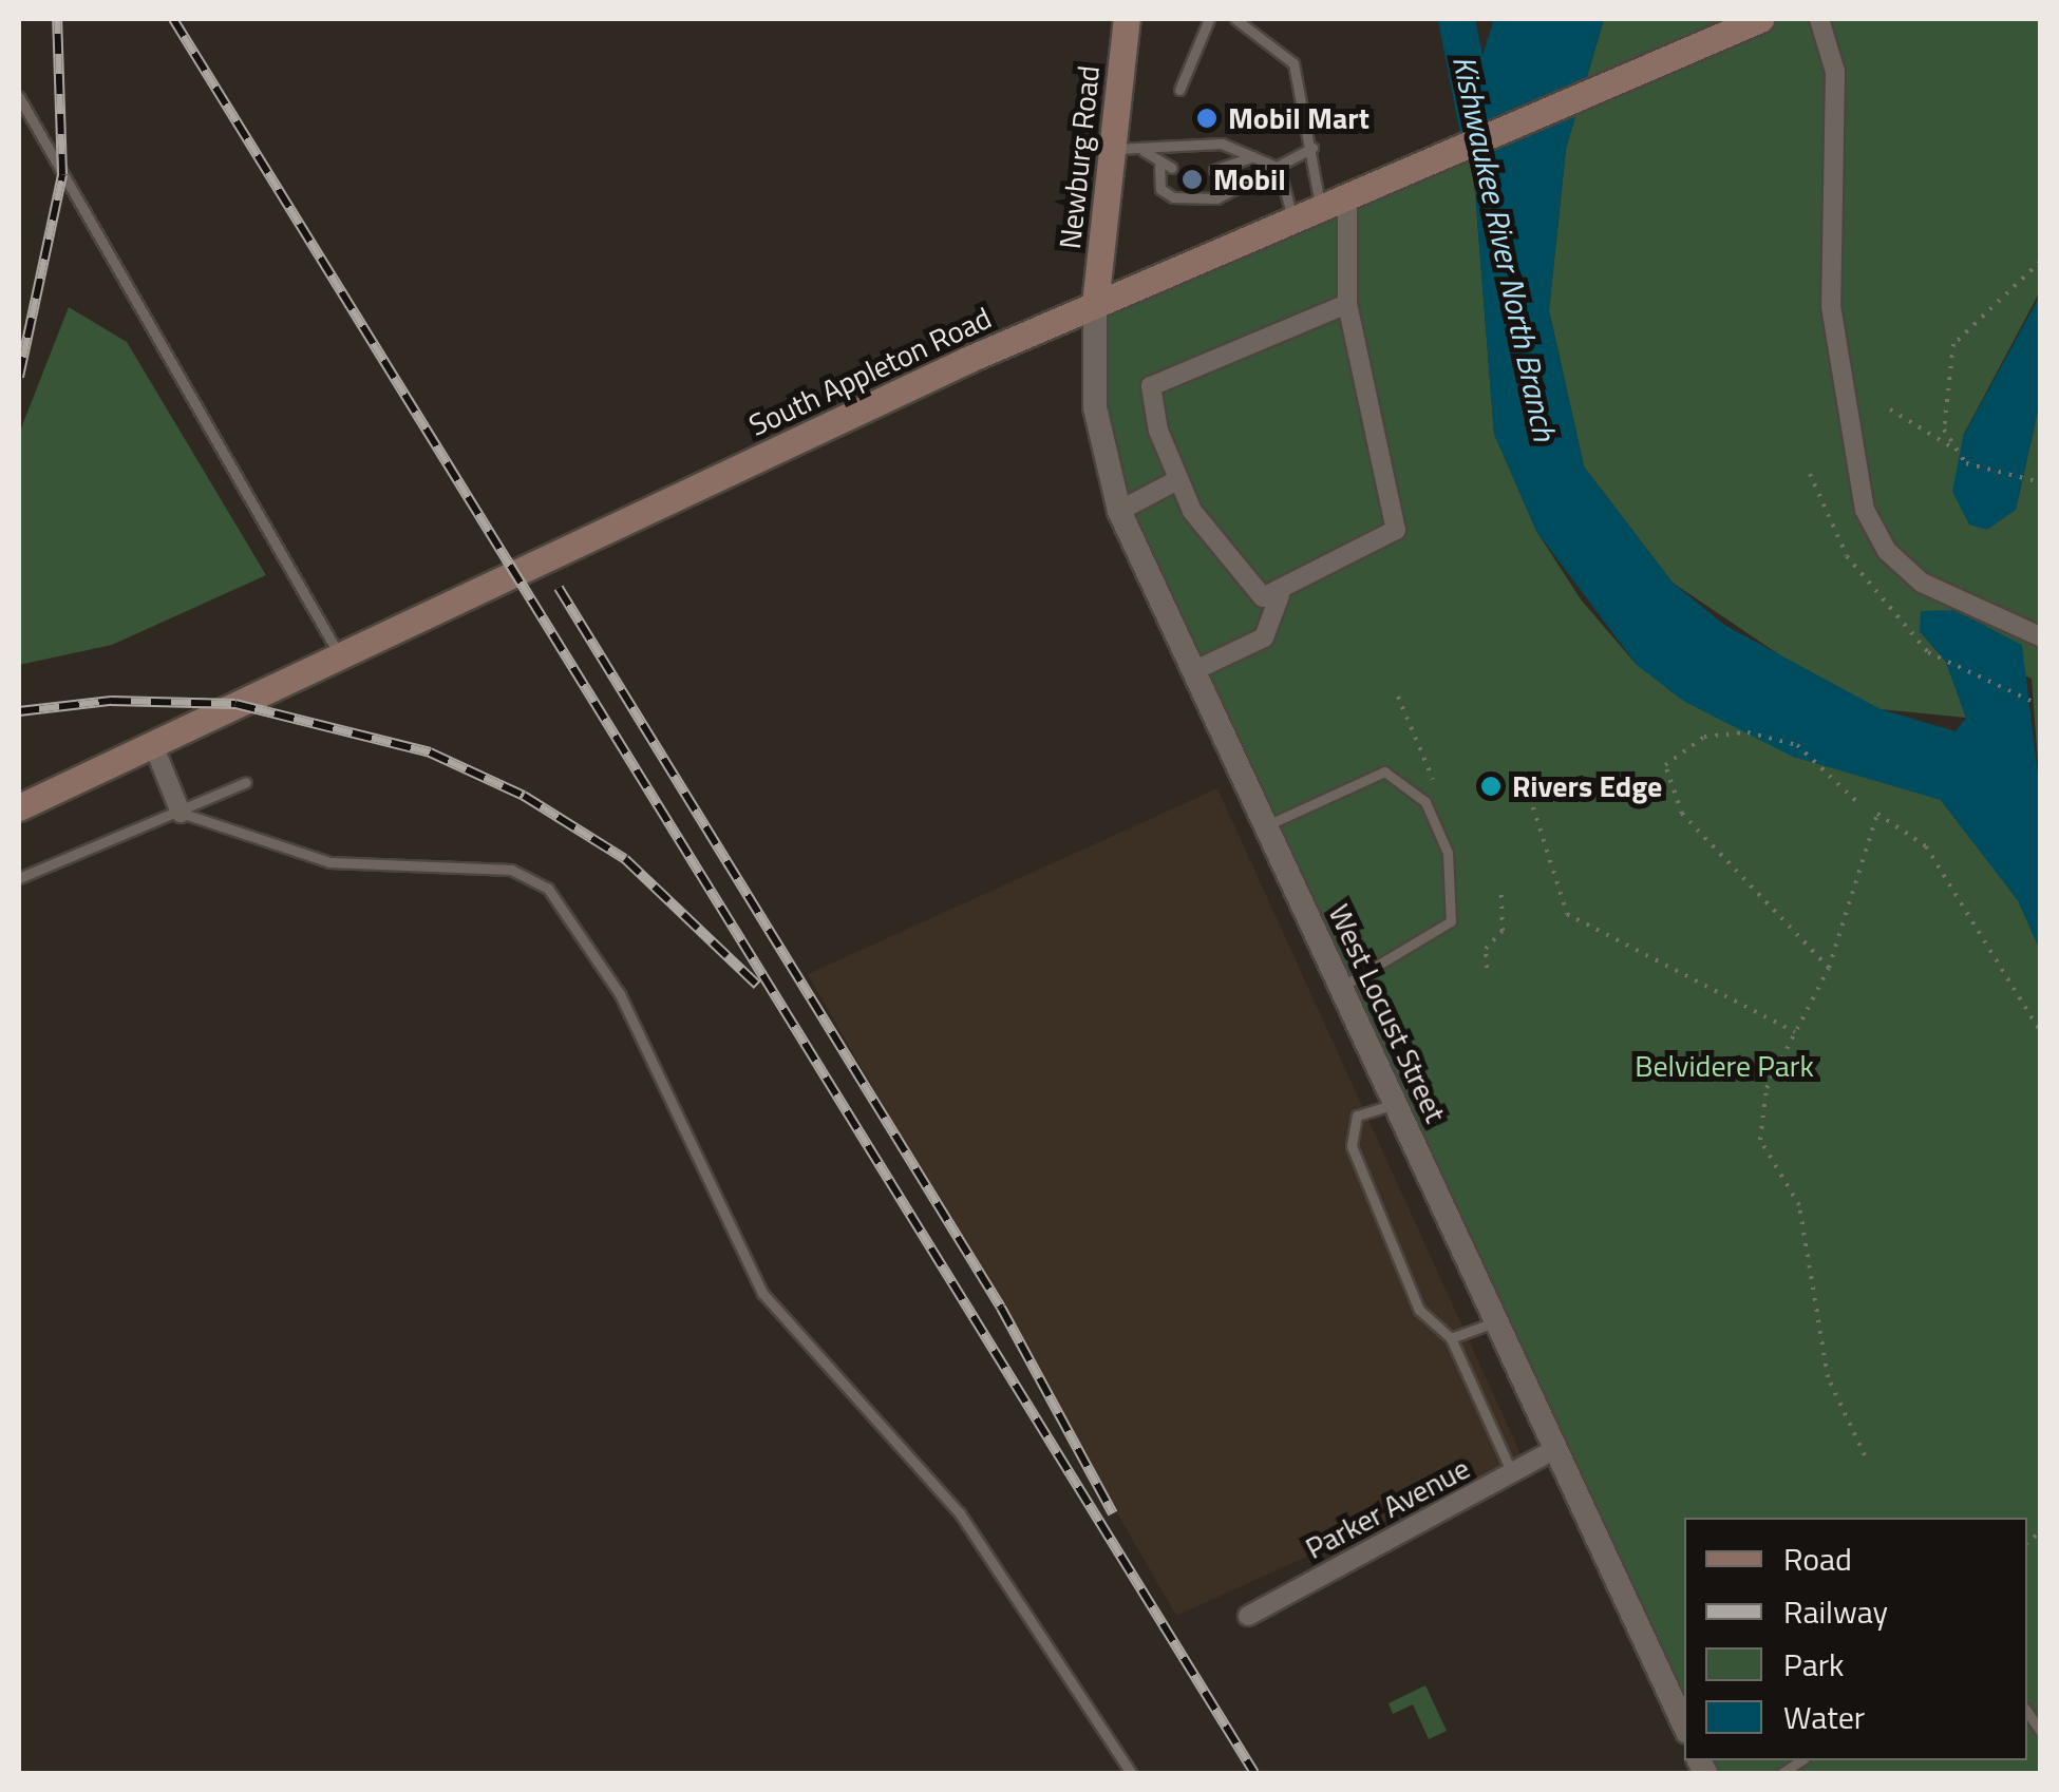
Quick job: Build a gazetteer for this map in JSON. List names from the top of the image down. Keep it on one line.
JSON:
{"streets":{"main road":["Newburg Road","South Appleton Road"],"street":["West Locust Street","Parker Avenue"]},"crossings":[["Newburg Road","South Appleton Road"],["Newburg Road","West Locust Street"],["South Appleton Road","West Locust Street"],["West Locust Street","Parker Avenue"]],"water":["Kishwaukee River North Branch"],"parks":["Belvidere Park"],"places":["Mobil Mart","Mobil","Rivers Edge"],"legend":["Road","Railway","Park","Water"]}
